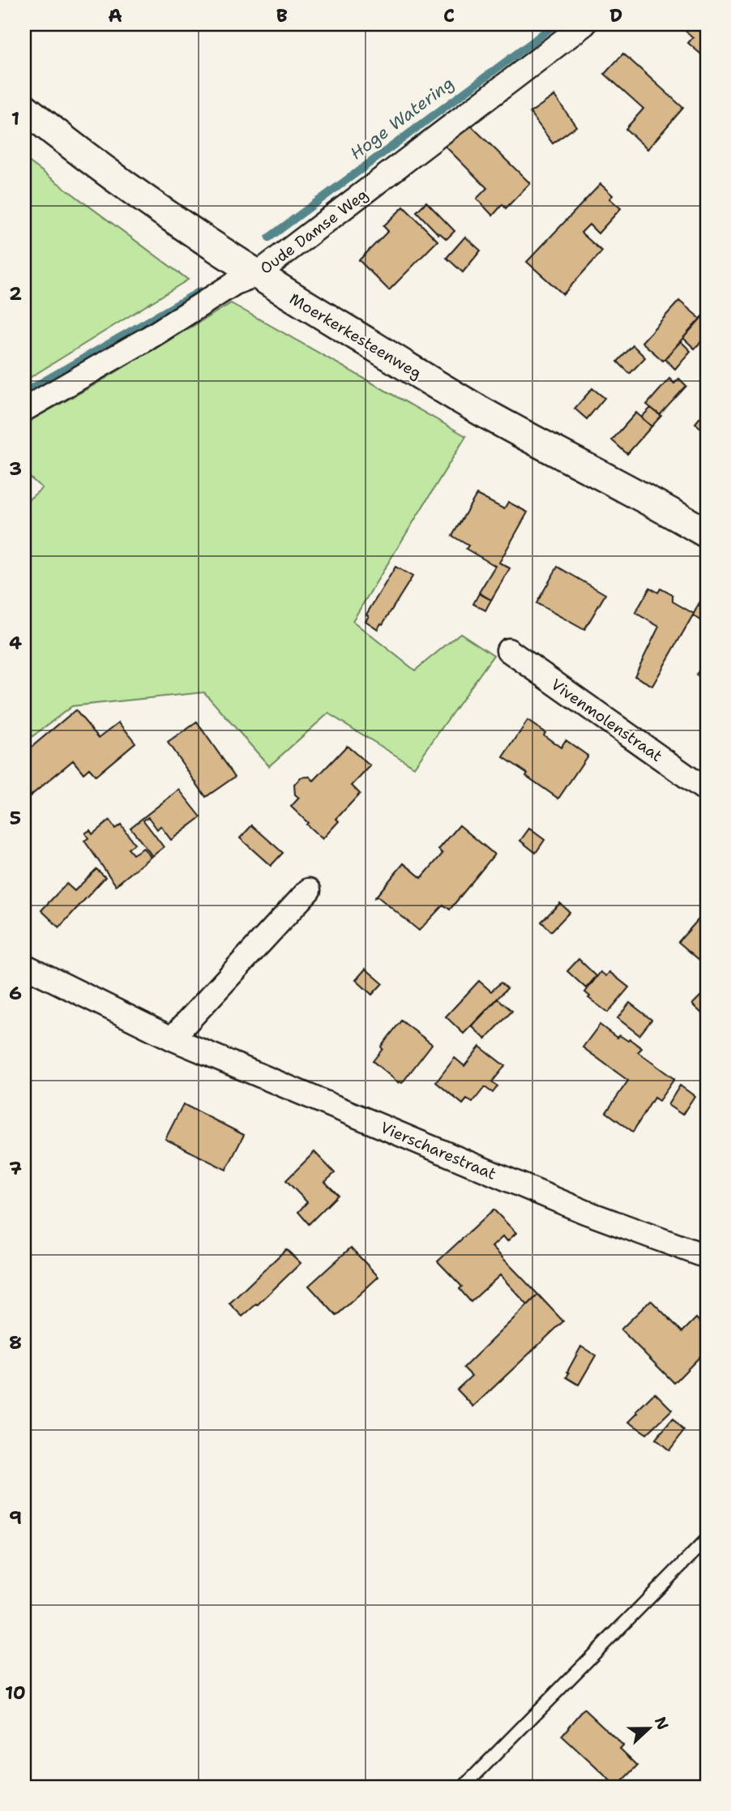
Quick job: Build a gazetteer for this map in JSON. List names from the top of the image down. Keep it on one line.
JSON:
{"streets":{"street":["Oude Damse Weg","Moerkerkesteenweg","Vivenmolenstraat","Vierscharestraat"]},"crossings":[["Oude Damse Weg","Moerkerkesteenweg"]],"water":["Hoge Watering"],"north":"right","grid":{"columns":["A","B","C","D"],"rows":["1","2","3","4","5","6","7","8","9","10"]}}
